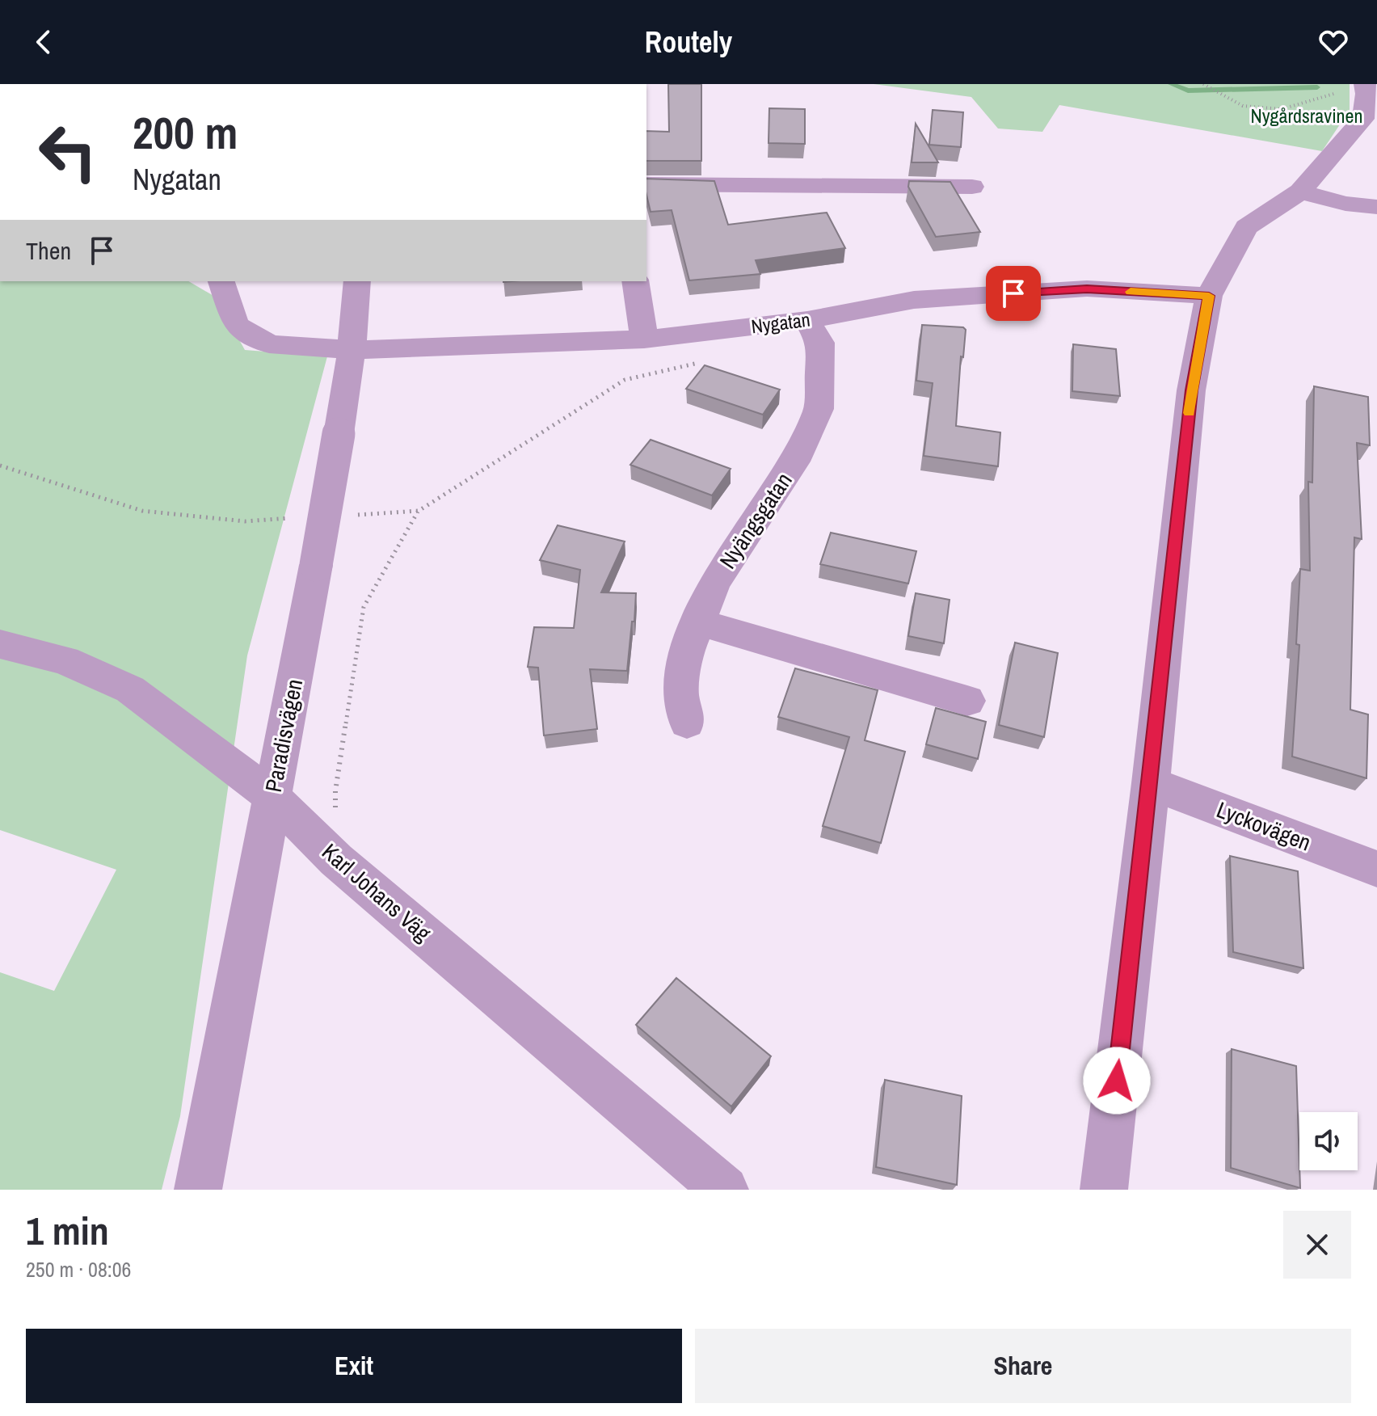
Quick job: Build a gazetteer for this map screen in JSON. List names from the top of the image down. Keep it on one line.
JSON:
{"streets":{"street":["Nygatan","Nyängsgatan","Paradisvägen","Lyckovägen","Karl Johans Väg"]},"crossings":[["Nygatan","Nyängsgatan"],["Nygatan","Paradisvägen"],["Paradisvägen","Karl Johans Väg"]],"parks":["Nygårdsravinen"],"page":{"header":"Routely","turn":["200 m","Nygatan"],"then":"Then","heading":["1 min","250 m · 08:06"],"buttons":["Exit","Share"]}}
